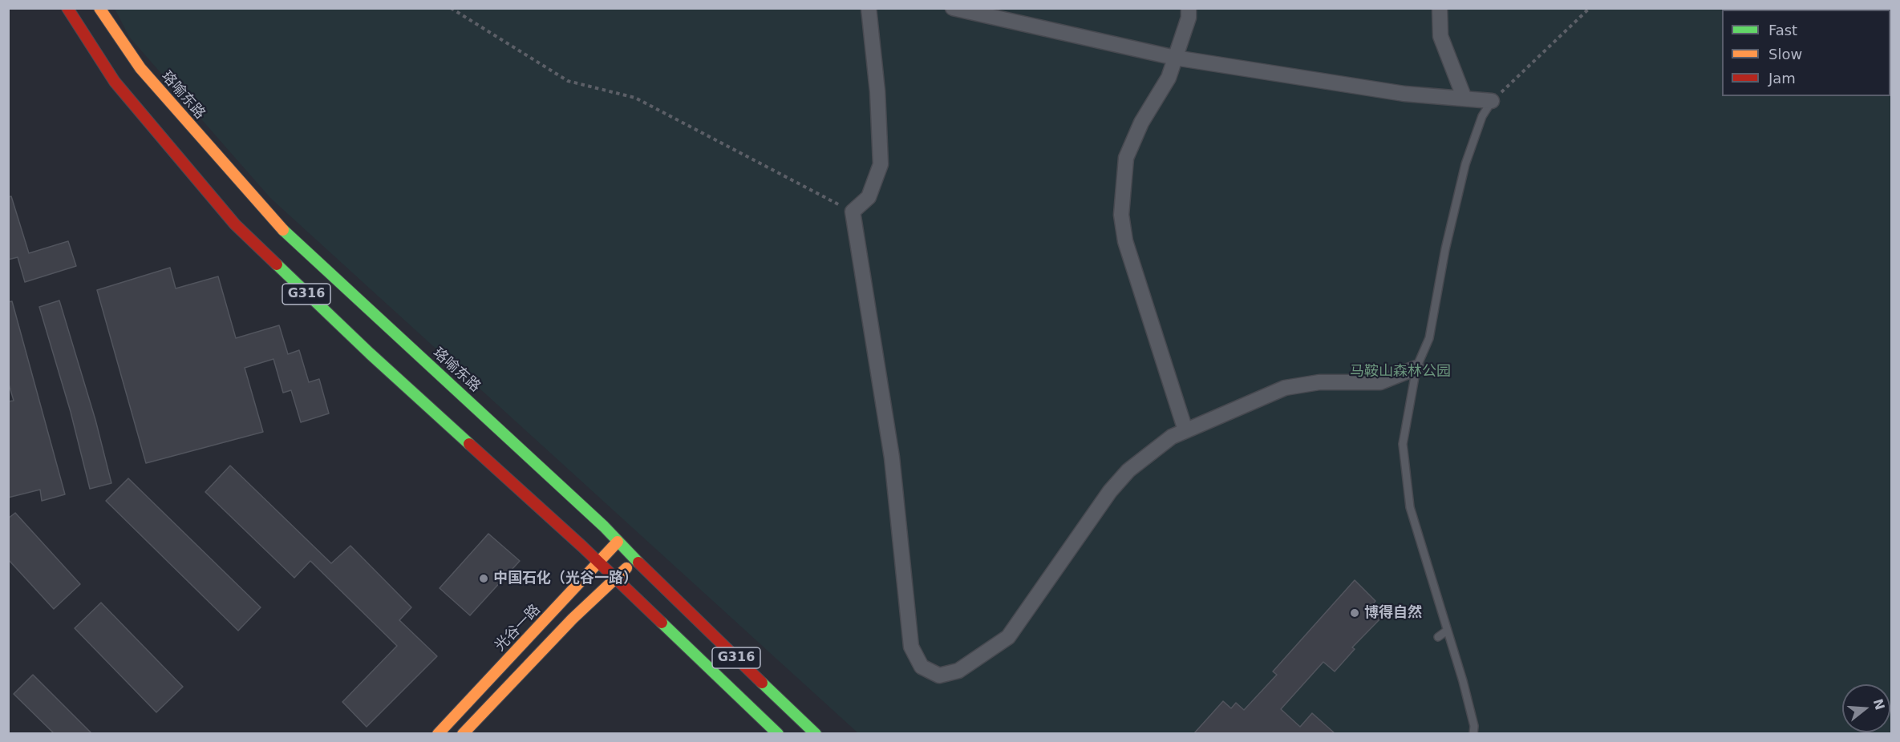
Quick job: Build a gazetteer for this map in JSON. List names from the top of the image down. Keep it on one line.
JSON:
{"streets":{"main road":["珞喻东路","G316","光谷一路"]},"crossings":[["珞喻东路","光谷一路"],["G316","光谷一路"]],"parks":["马鞍山森林公园"],"places":["中国石化（光谷一路）","博得自然"],"legend":["Fast","Slow","Jam"],"north":"right"}
